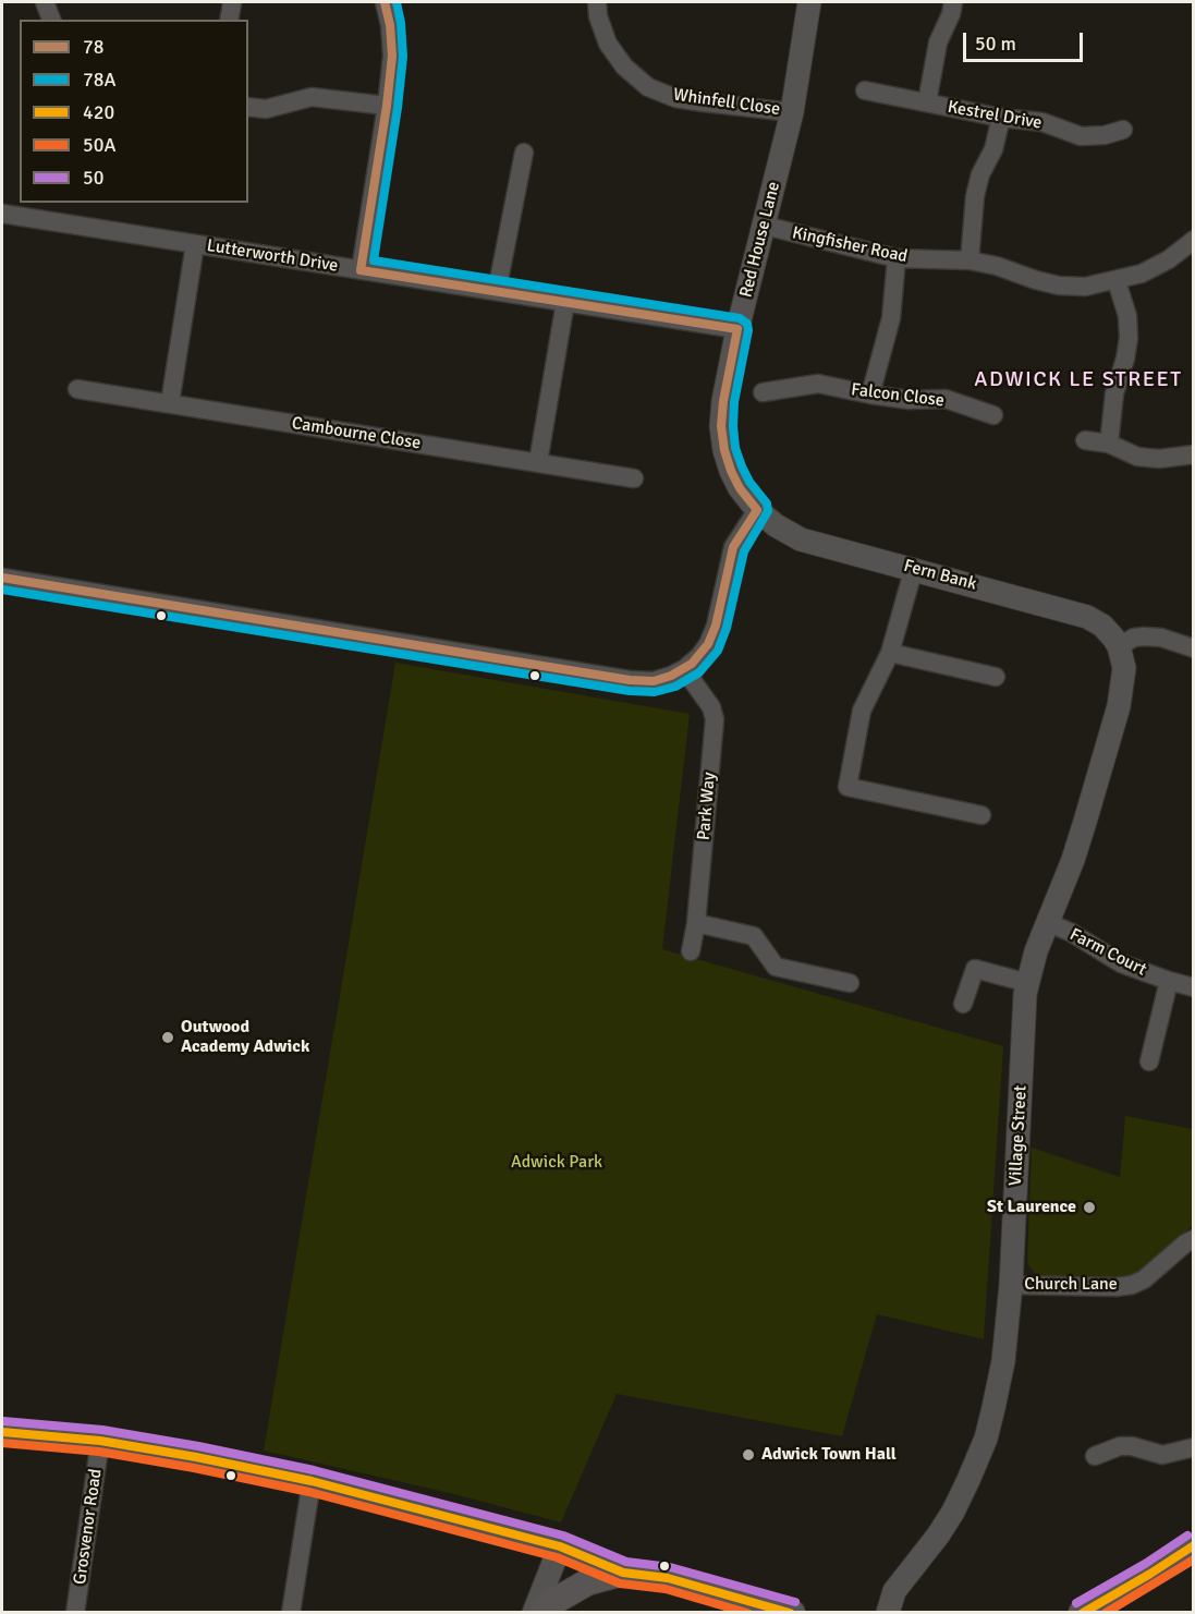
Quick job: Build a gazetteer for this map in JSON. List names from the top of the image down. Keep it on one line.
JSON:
{"streets":{"street":["Whinfell Close","Kestrel Drive","Red House Lane","Kingfisher Road","Lutterworth Drive","Falcon Close","Cambourne Close","Fern Bank","Park Way","Farm Court","Village Street","Church Lane","Grosvenor Road"]},"crossings":[["Whinfell Close","Red House Lane"],["Red House Lane","Kingfisher Road"],["Red House Lane","Lutterworth Drive"],["Red House Lane","Fern Bank"],["Fern Bank","Village Street"],["Farm Court","Village Street"],["Village Street","Church Lane"]],"districts":["ADWICK LE STREET"],"parks":["Adwick Park"],"places":["Outwood Academy Adwick","St Laurence","Adwick Town Hall"],"lines":["transit line 78","transit line 78A","transit line 50","transit line 420","transit line 50A"],"legend":["78","78A","420","50A","50"],"scale_bar":"50 m"}
